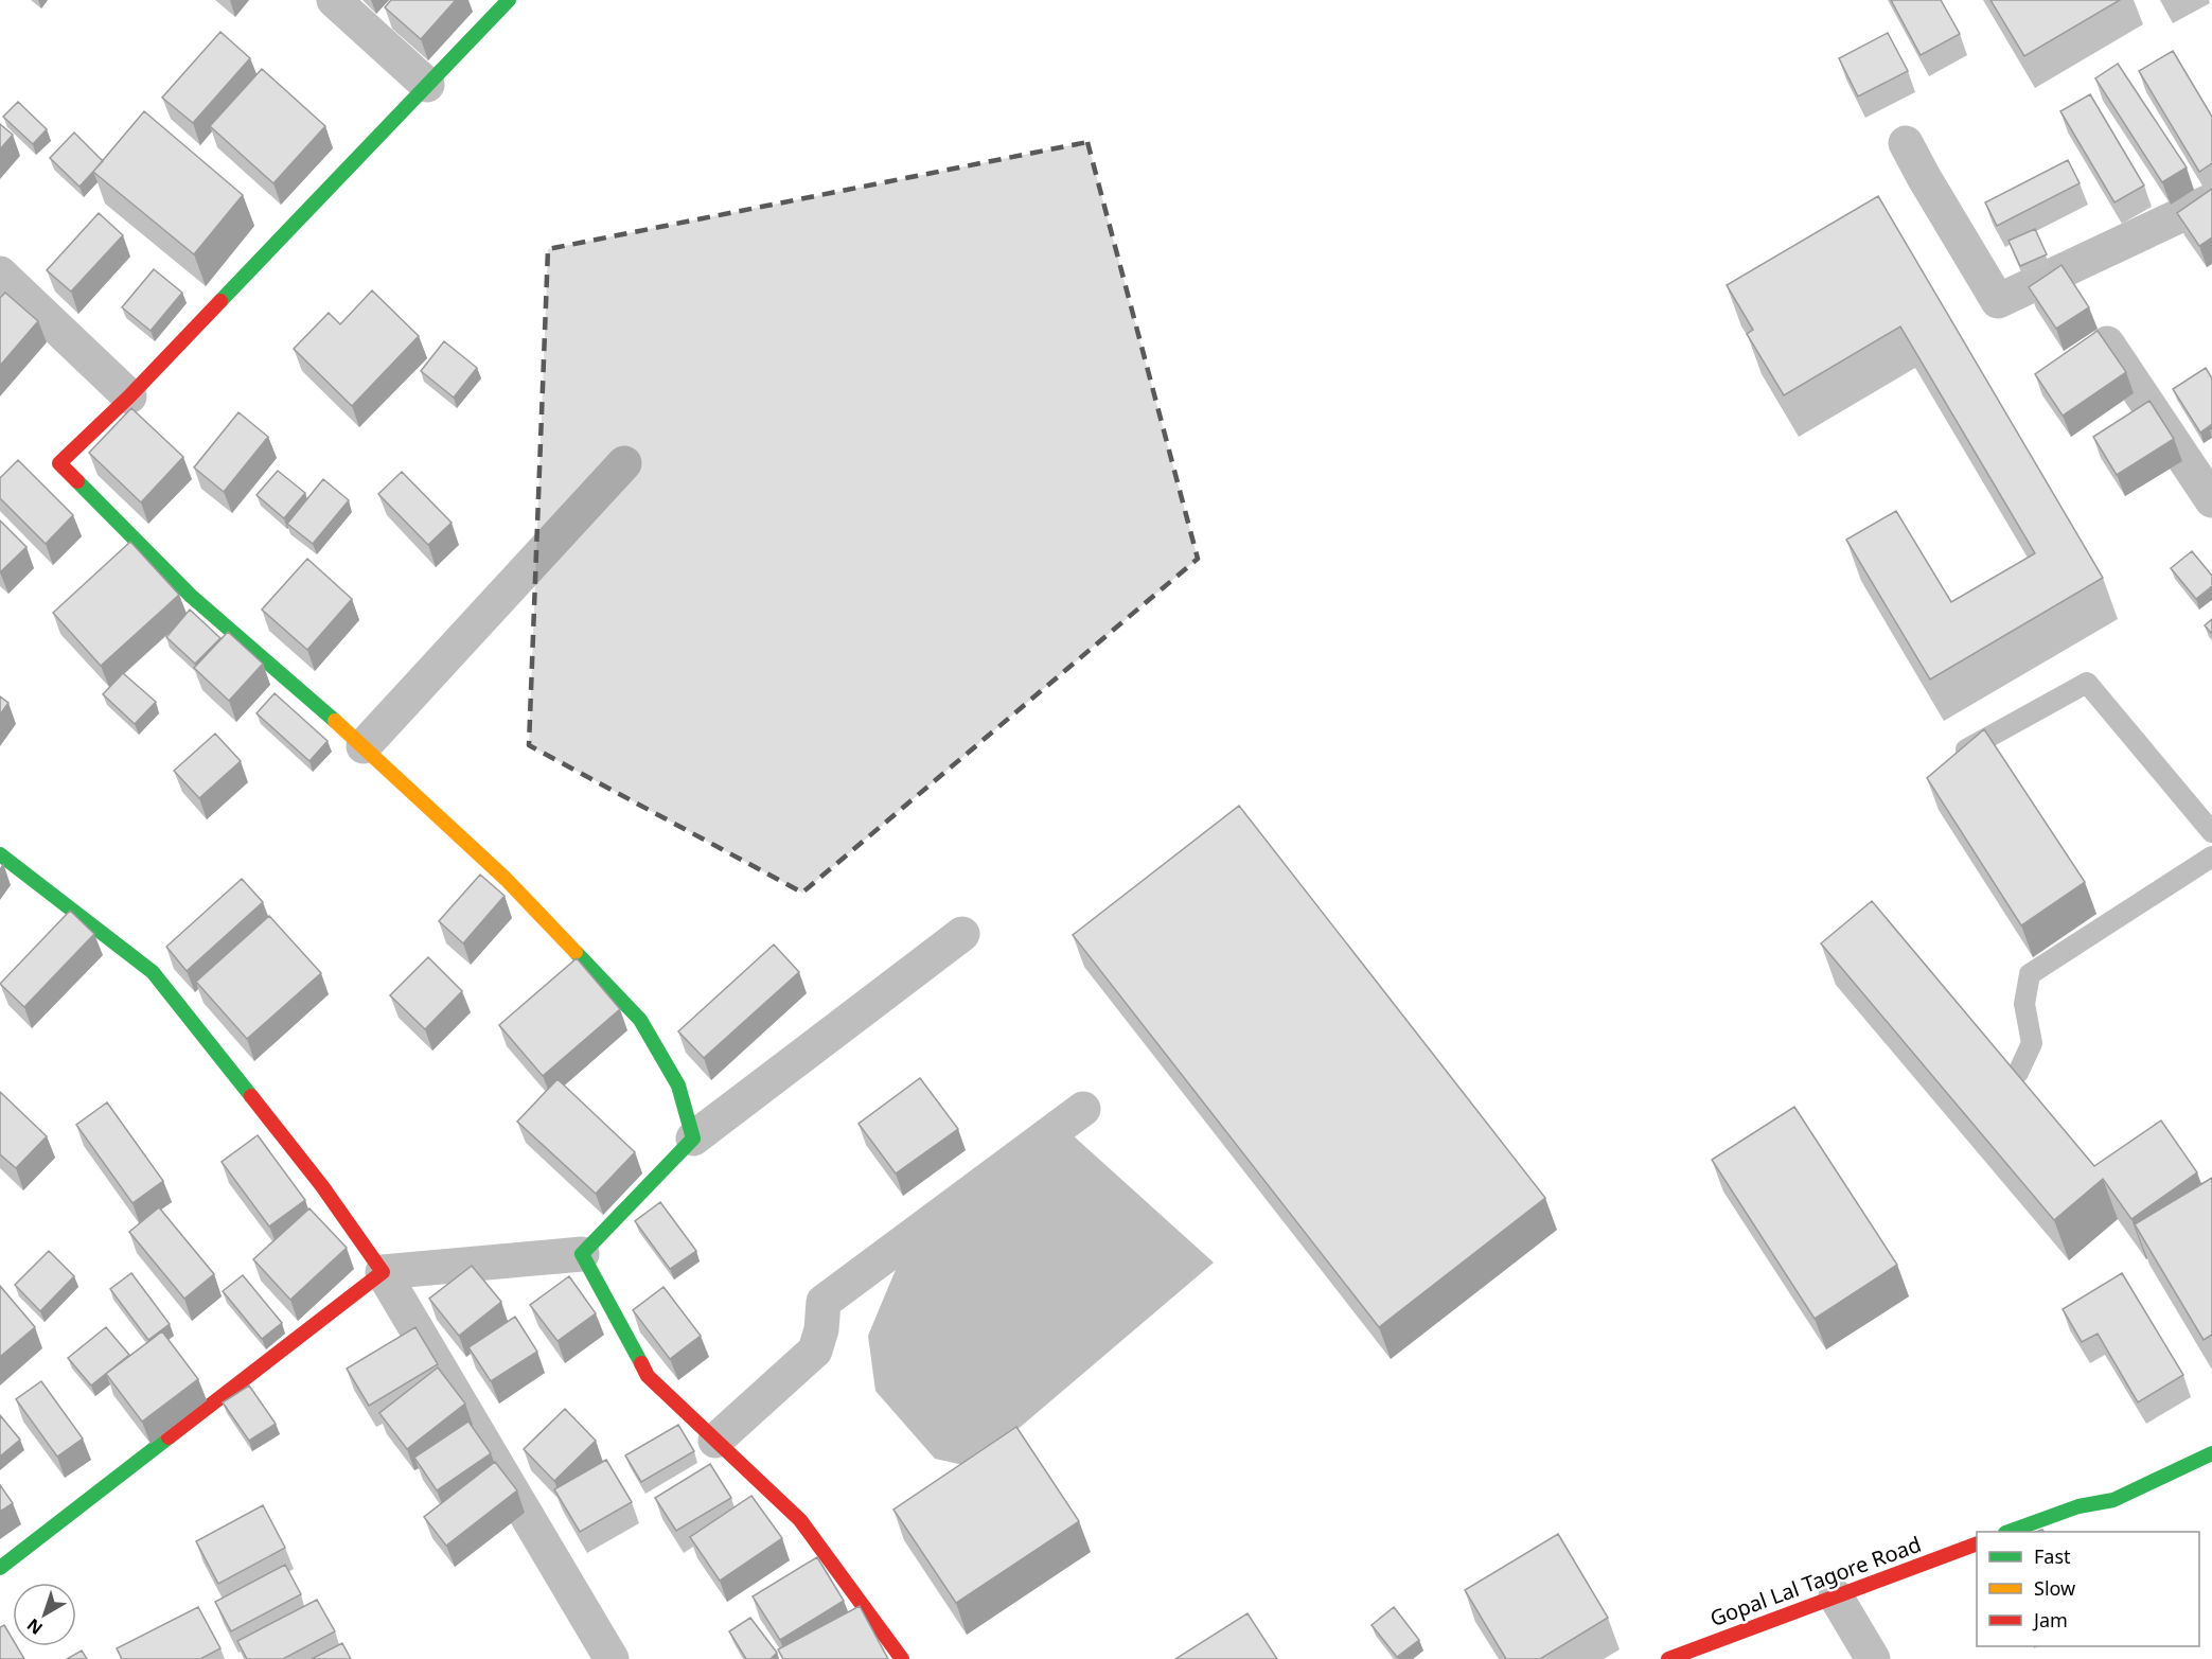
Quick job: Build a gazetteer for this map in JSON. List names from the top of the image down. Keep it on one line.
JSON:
{"streets":{"street":["Gopal Lal Tagore Road"]},"legend":["Fast","Slow","Jam"],"north":"bottom left"}
